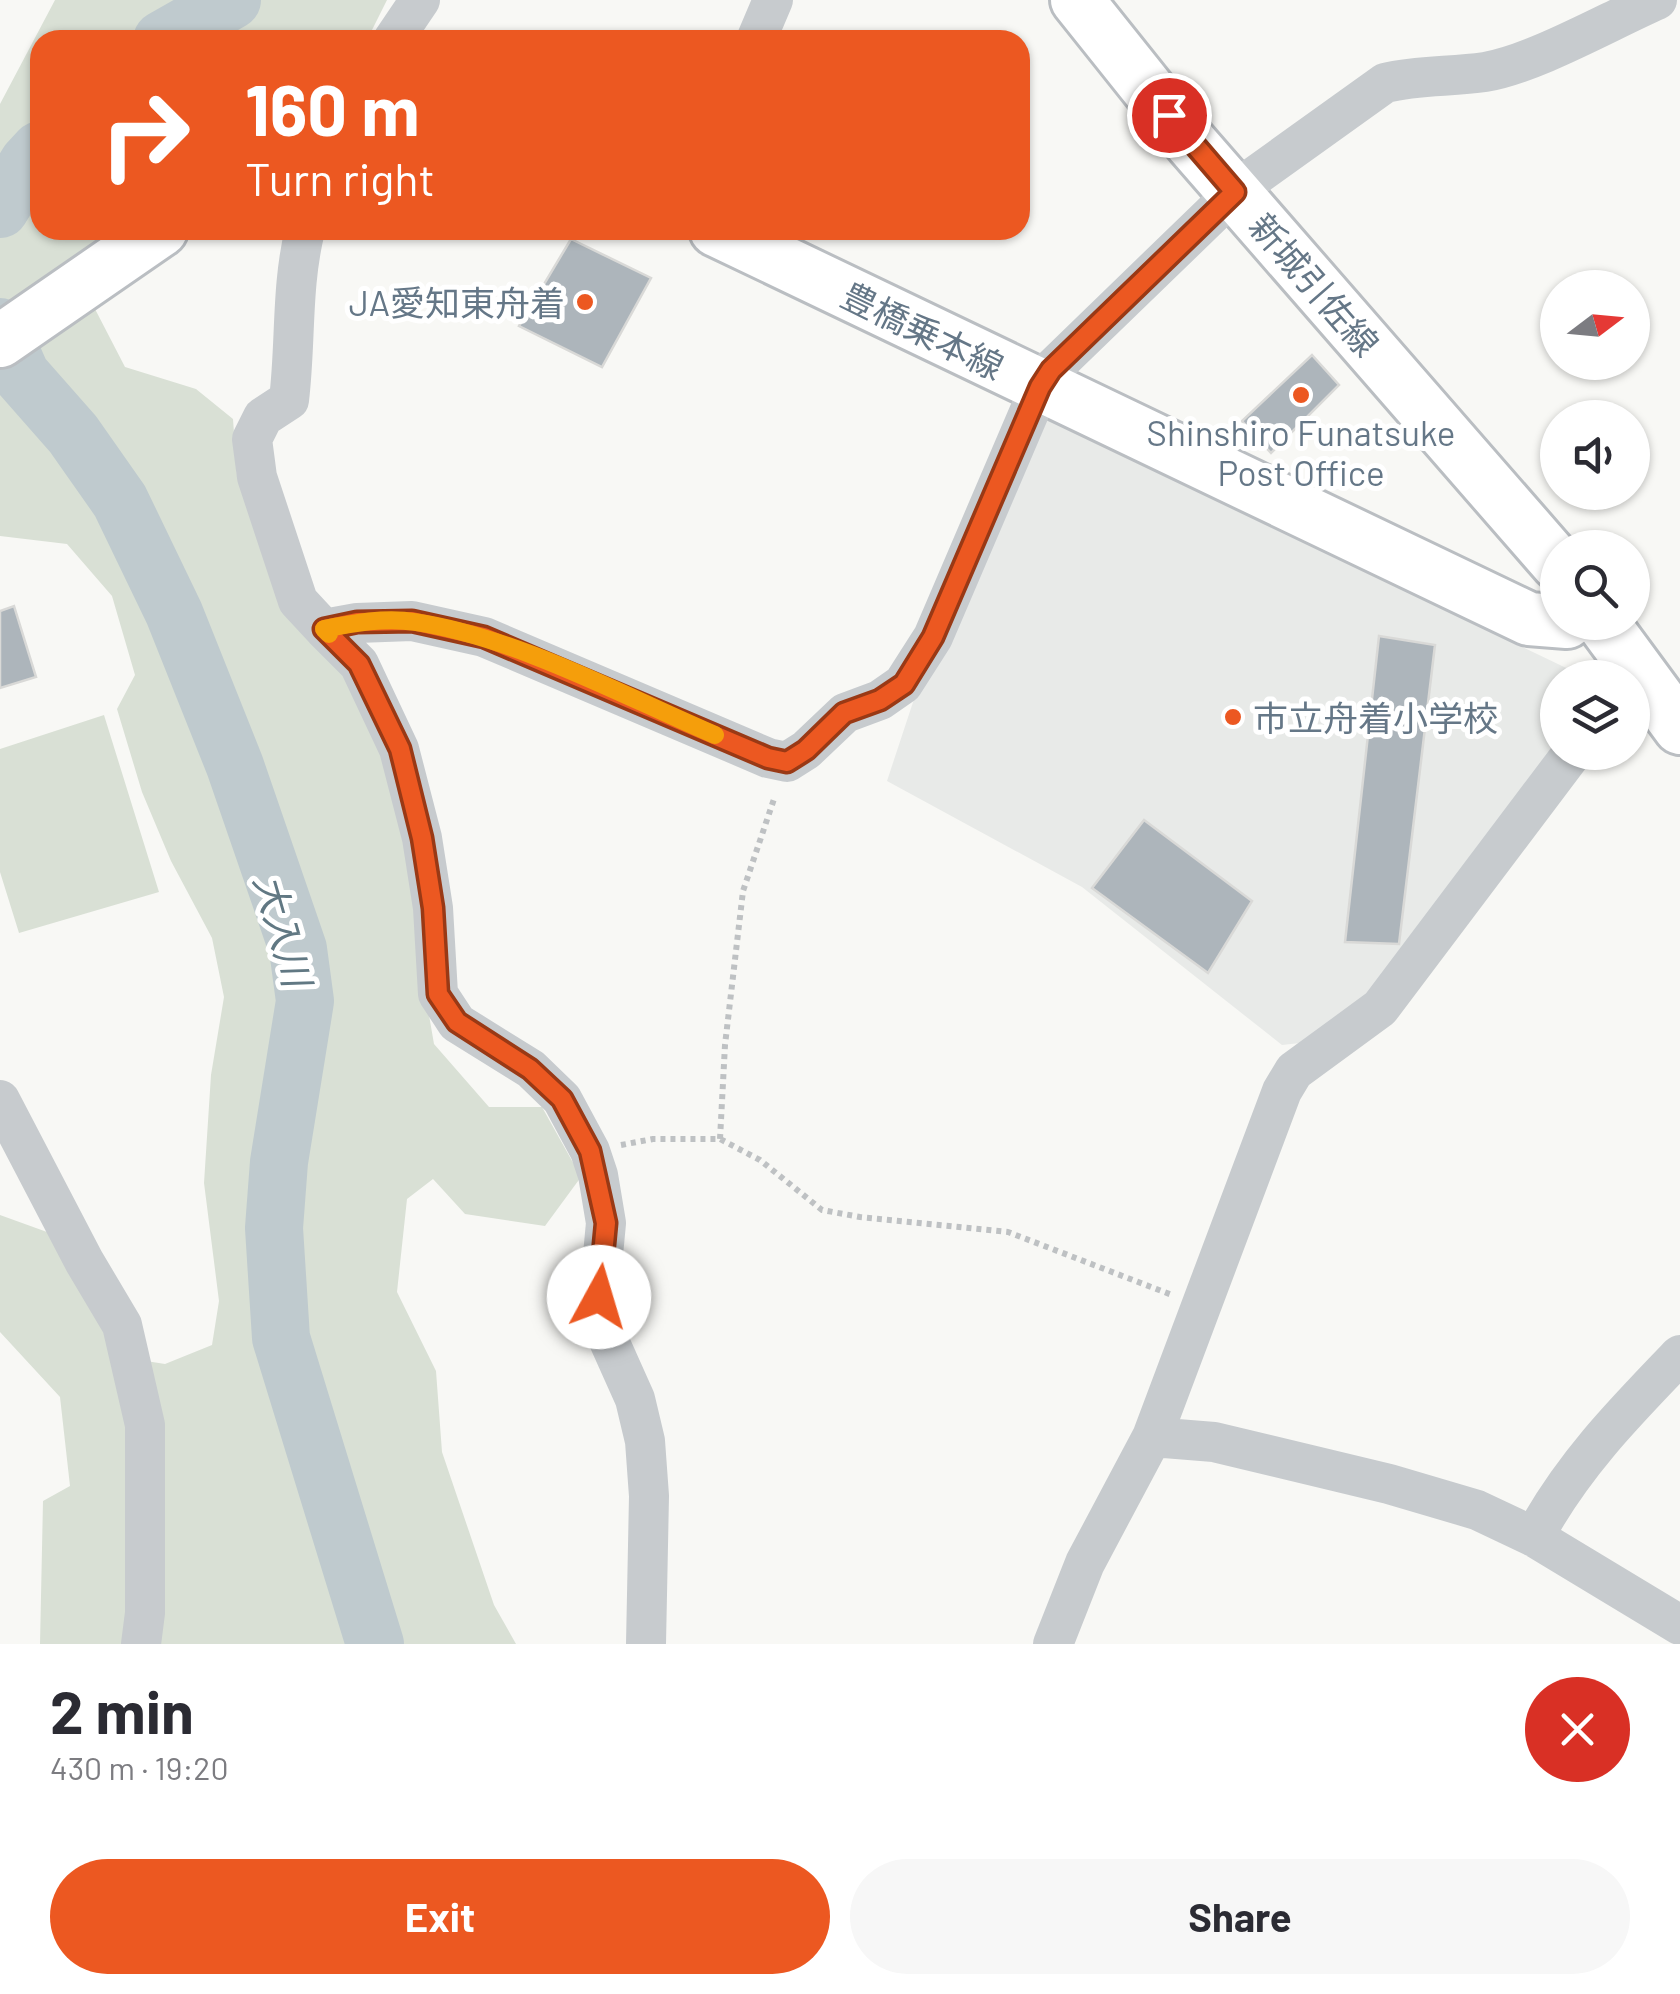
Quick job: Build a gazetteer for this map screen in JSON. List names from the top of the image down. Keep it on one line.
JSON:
{"streets":{"main road":["新城引佐線","豊橋乗本線"]},"water":["大入川"],"places":["JA愛知東舟着","Shinshiro Funatsuke Post Office","市立舟着小学校"],"north":"right","page":{"turn":["160 m","Turn right"],"heading":["2 min","430 m · 19:20"],"buttons":["Exit","Share"]}}
